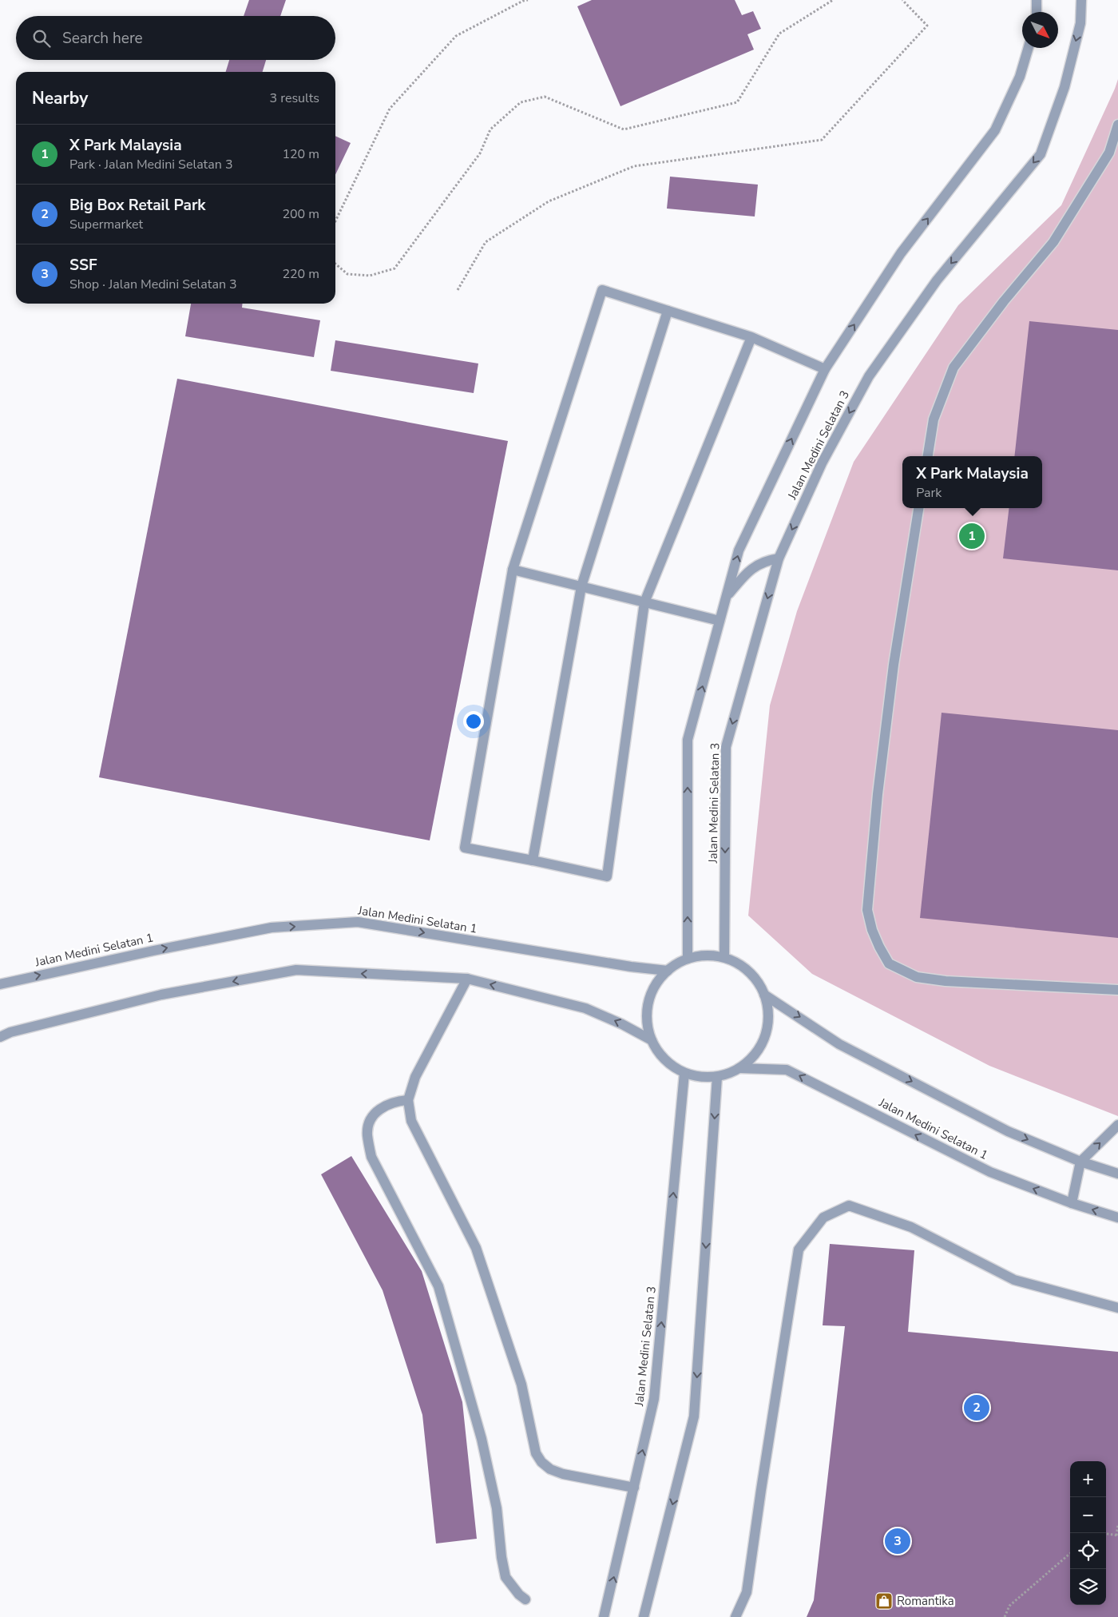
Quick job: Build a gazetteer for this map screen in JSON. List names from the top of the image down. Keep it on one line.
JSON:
{"streets":{"street":["Jalan Medini Selatan 3","Jalan Medini Selatan 1"]},"crossings":[["Jalan Medini Selatan 3","Jalan Medini Selatan 1"]],"places":{"shop":["Romantika"]},"north":"bottom right","page":{"search":"Search here","heading":["Nearby","3 results"],"list":[{"mark":"1","name":"X Park Malaysia","note":"Park · Jalan Medini Selatan 3","value":"120 m"},{"mark":"2","name":"Big Box Retail Park","note":"Supermarket","value":"200 m"},{"mark":"3","name":"SSF","note":"Shop · Jalan Medini Selatan 3","value":"220 m"}],"popup":["X Park Malaysia","Park"],"pins":["1","2","3"],"map_buttons":["+","−"]}}
